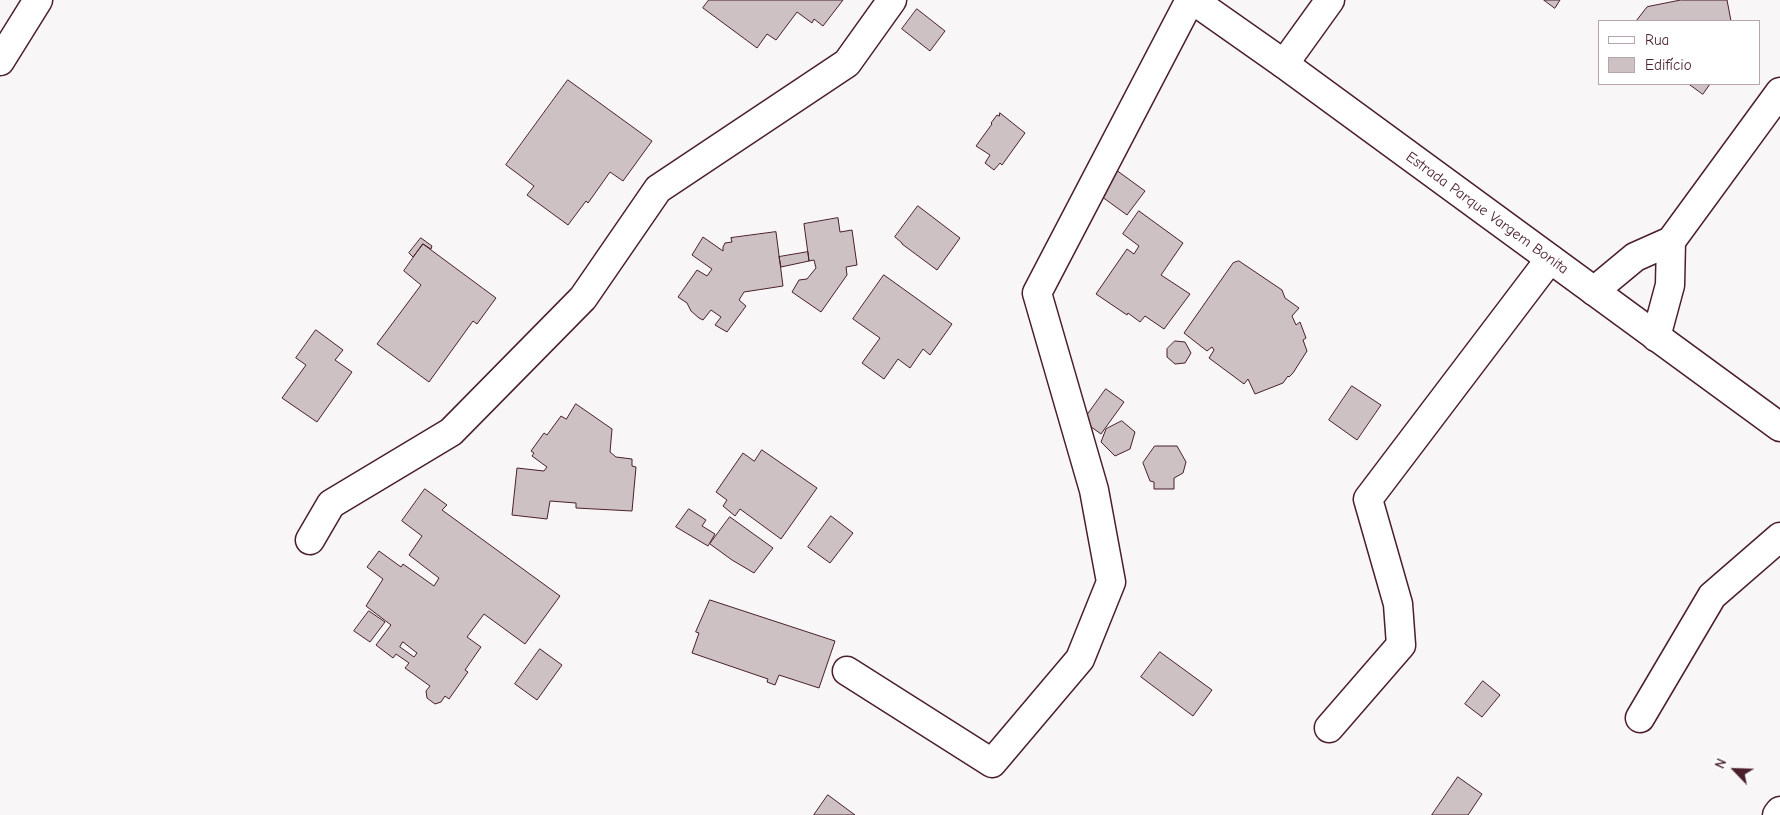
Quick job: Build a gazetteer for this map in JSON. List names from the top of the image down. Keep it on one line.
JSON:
{"streets":{"street":["Estrada Parque Vargem Bonita"]},"legend":["Rua","Edifício"],"north":"top left"}
